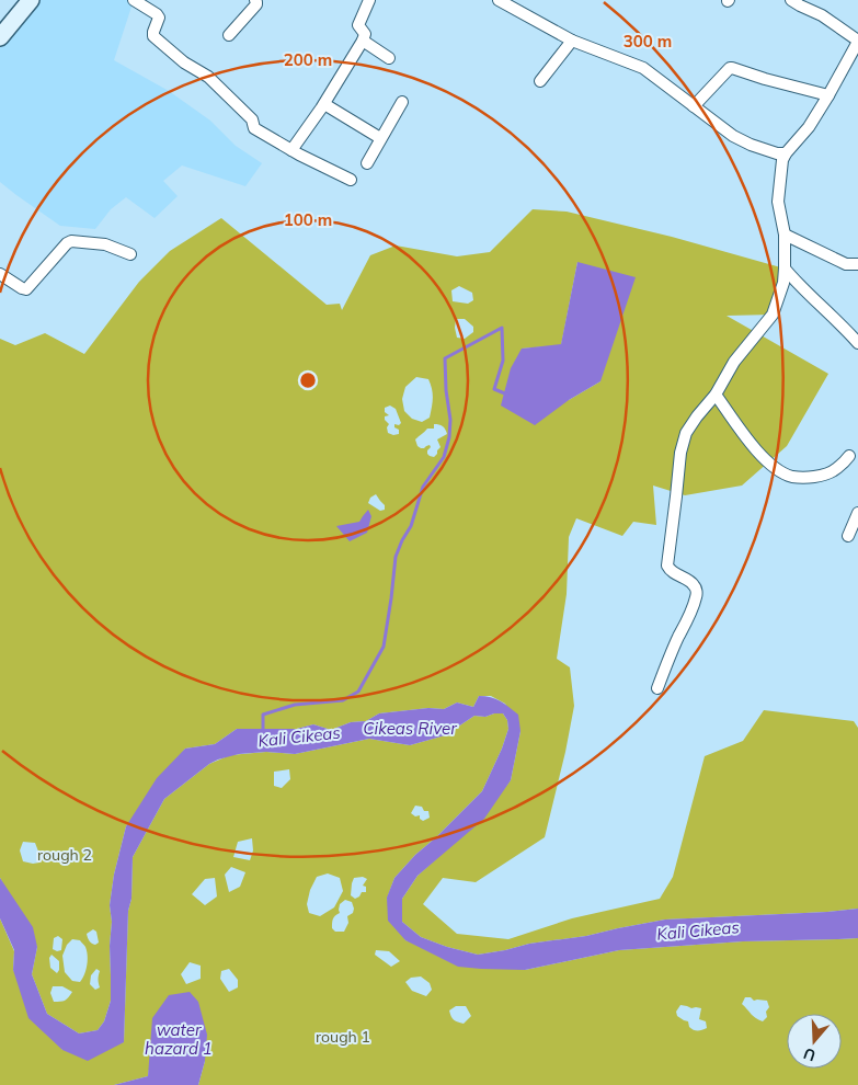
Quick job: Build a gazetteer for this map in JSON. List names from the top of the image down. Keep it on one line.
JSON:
{"water":["Cikeas River","Kali Cikeas","water hazard 1"],"parks":["rough 2","rough 1"],"north":"bottom","rings":["300 m","200 m","100 m"]}
